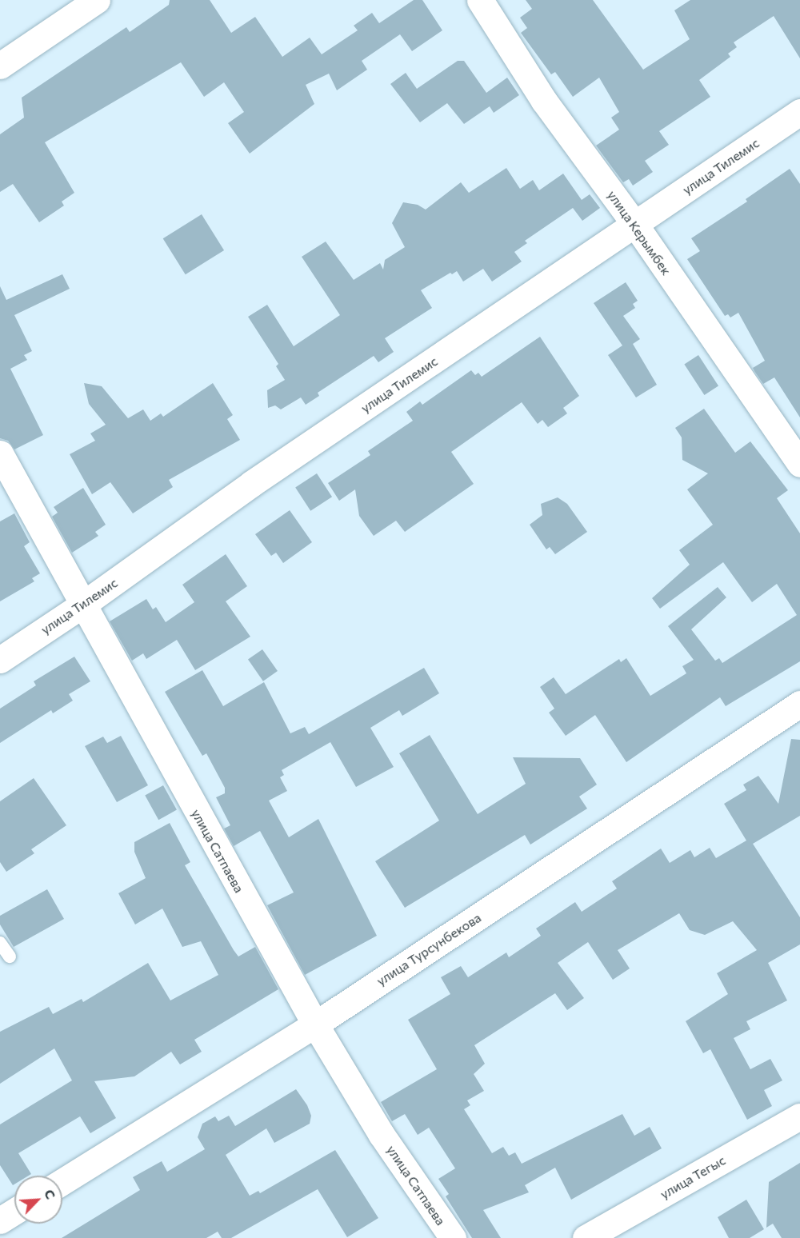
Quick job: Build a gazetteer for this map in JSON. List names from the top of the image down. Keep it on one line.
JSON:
{"streets":{"street":["улица Тилемис","улица Керымбек","улица Сатпаева","улица Турсунбекова","улица Тегыс"]},"crossings":[["улица Тилемис","улица Керымбек"],["улица Тилемис","улица Сатпаева"],["улица Сатпаева","улица Турсунбекова"]],"north":"top right"}
